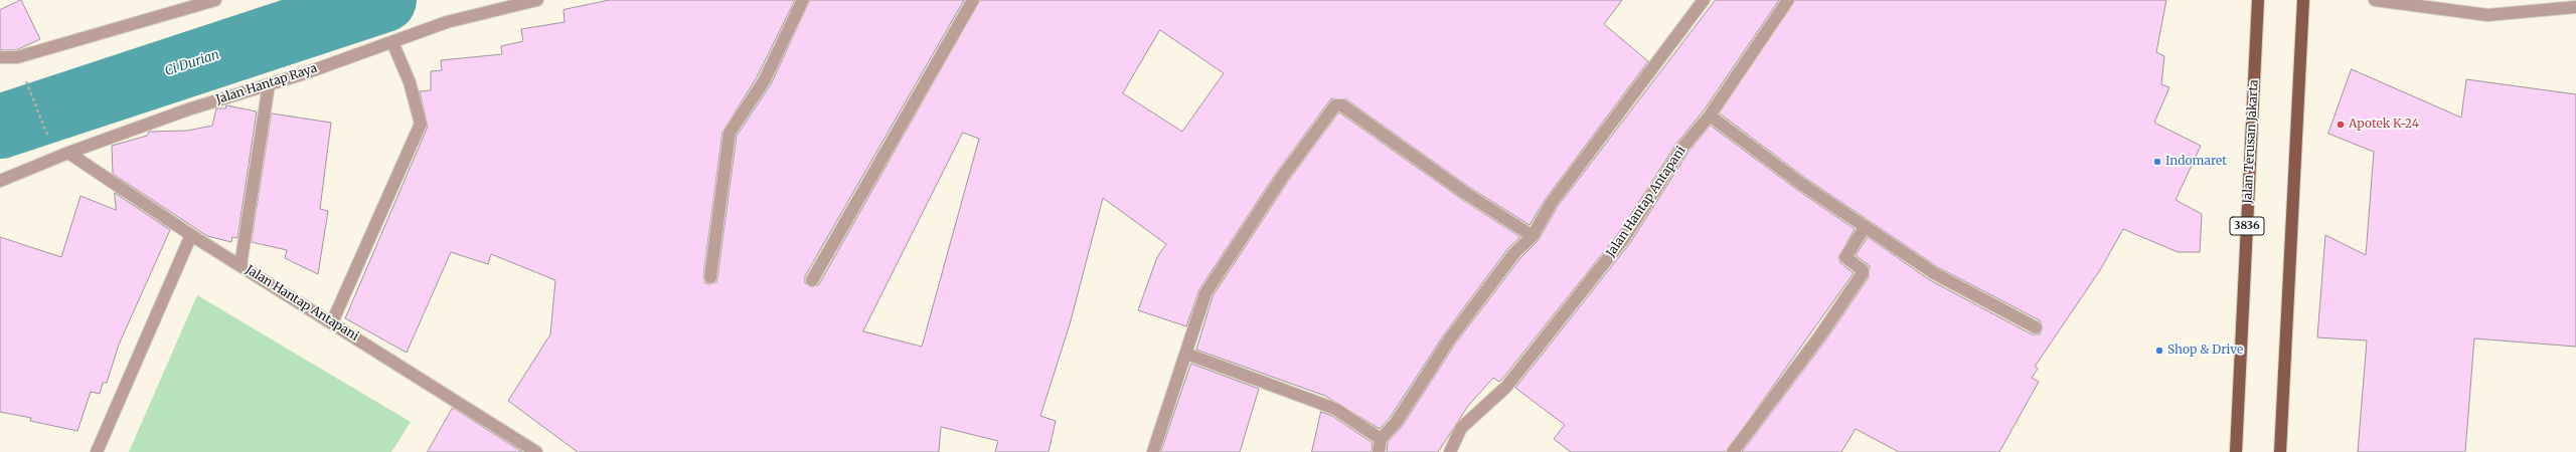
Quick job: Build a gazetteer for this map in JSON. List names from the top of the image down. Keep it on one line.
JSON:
{"streets":{"main road":["Jalan Terusan Jakarta","3836"],"street":["Jalan Hantap Raya","Jalan Hantap Antapani"]},"crossings":[["Jalan Hantap Raya","Jalan Hantap Antapani"]],"water":["Ci Durian"],"places":["Apotek K-24","Indomaret","Shop & Drive"]}
